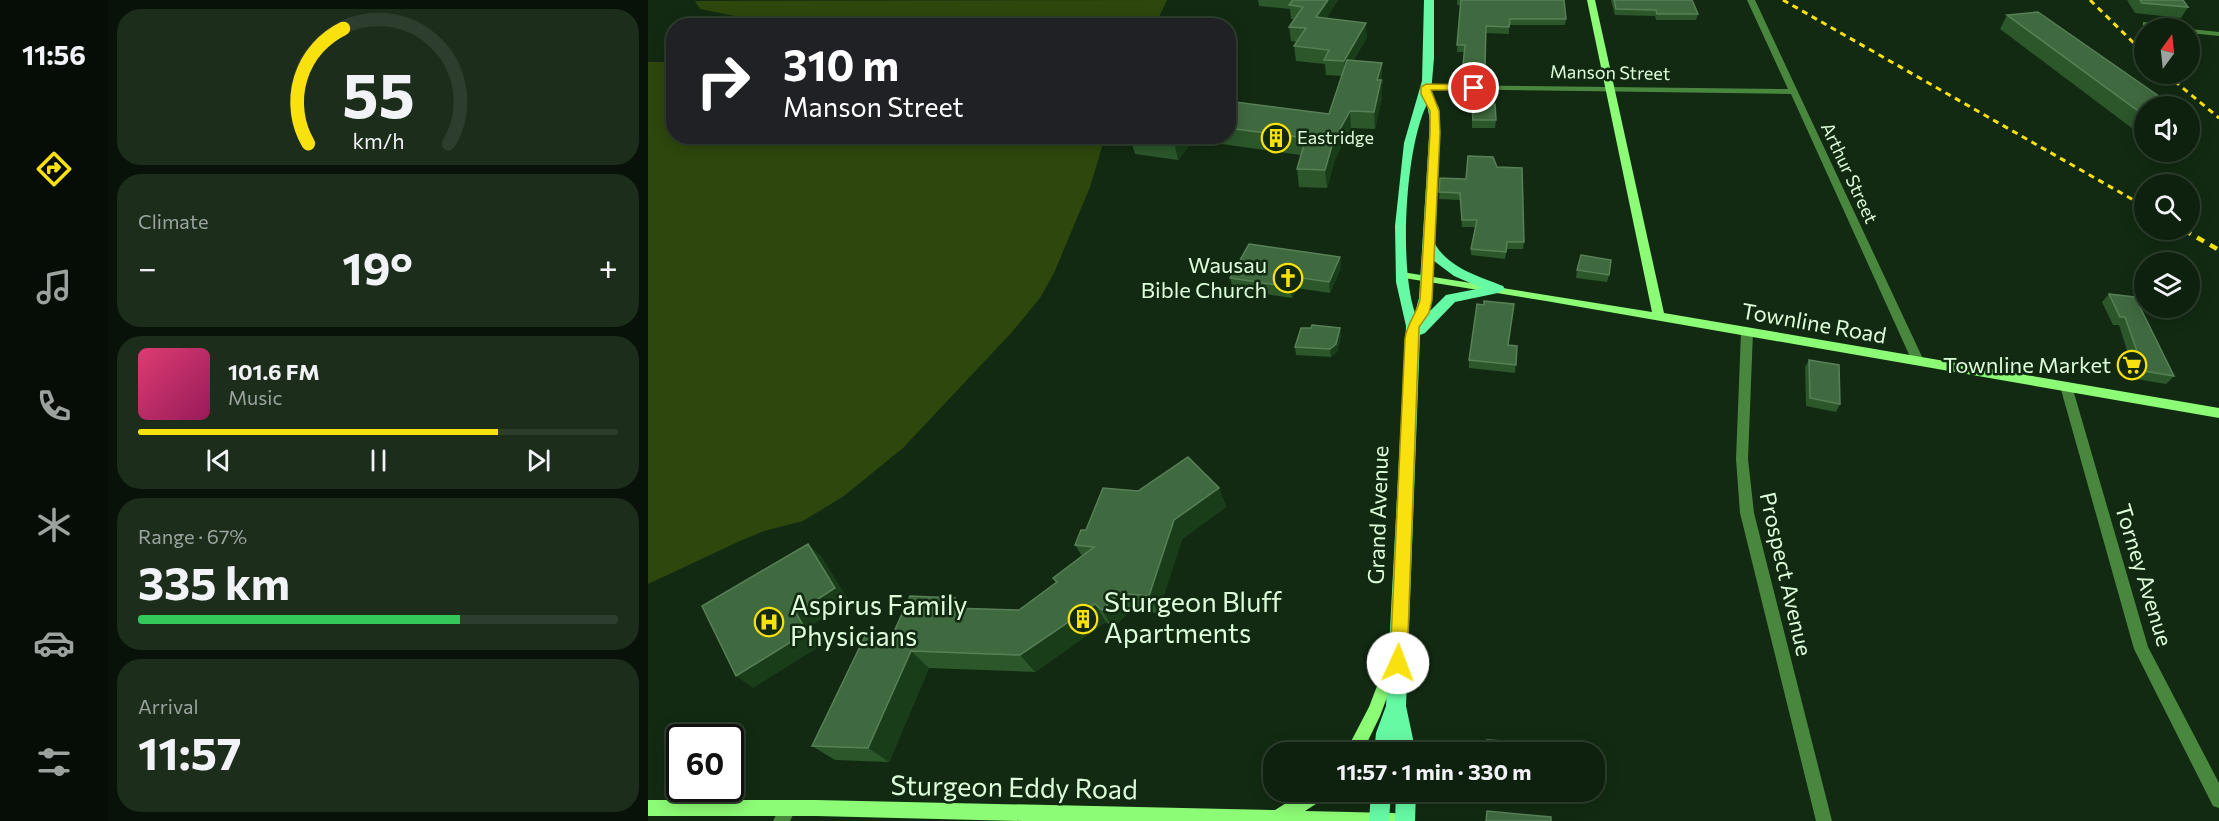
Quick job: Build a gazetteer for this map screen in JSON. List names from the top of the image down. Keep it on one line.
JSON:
{"streets":{"main road":["Grand Avenue"],"street":["Manson Street","Arthur Street","Townline Road","Prospect Avenue","Torney Avenue","Sturgeon Eddy Road"]},"crossings":[["Manson Street","Arthur Street"],["Manson Street","Grand Avenue"],["Arthur Street","Townline Road"],["Townline Road","Grand Avenue"],["Townline Road","Prospect Avenue"],["Townline Road","Torney Avenue"]],"places":{"building":["Eastridge","Sturgeon Bluff Apartments"],"church":["Wausau Bible Church"],"supermarket":["Townline Market"],"hospital":["Aspirus Family Physicians"]},"north":"top","page":{"tabs":"11:56","turn":["310 m","Manson Street"],"tile":["Climate",["Range · 67%","335 km"],["Arrival","11:57"]],"heat":["−","19°","+"],"song":["101.6 FM","Music"],"limit":"60","trip":"11:57 · 1 min · 330 m","gauge":["55","km/h"]}}
